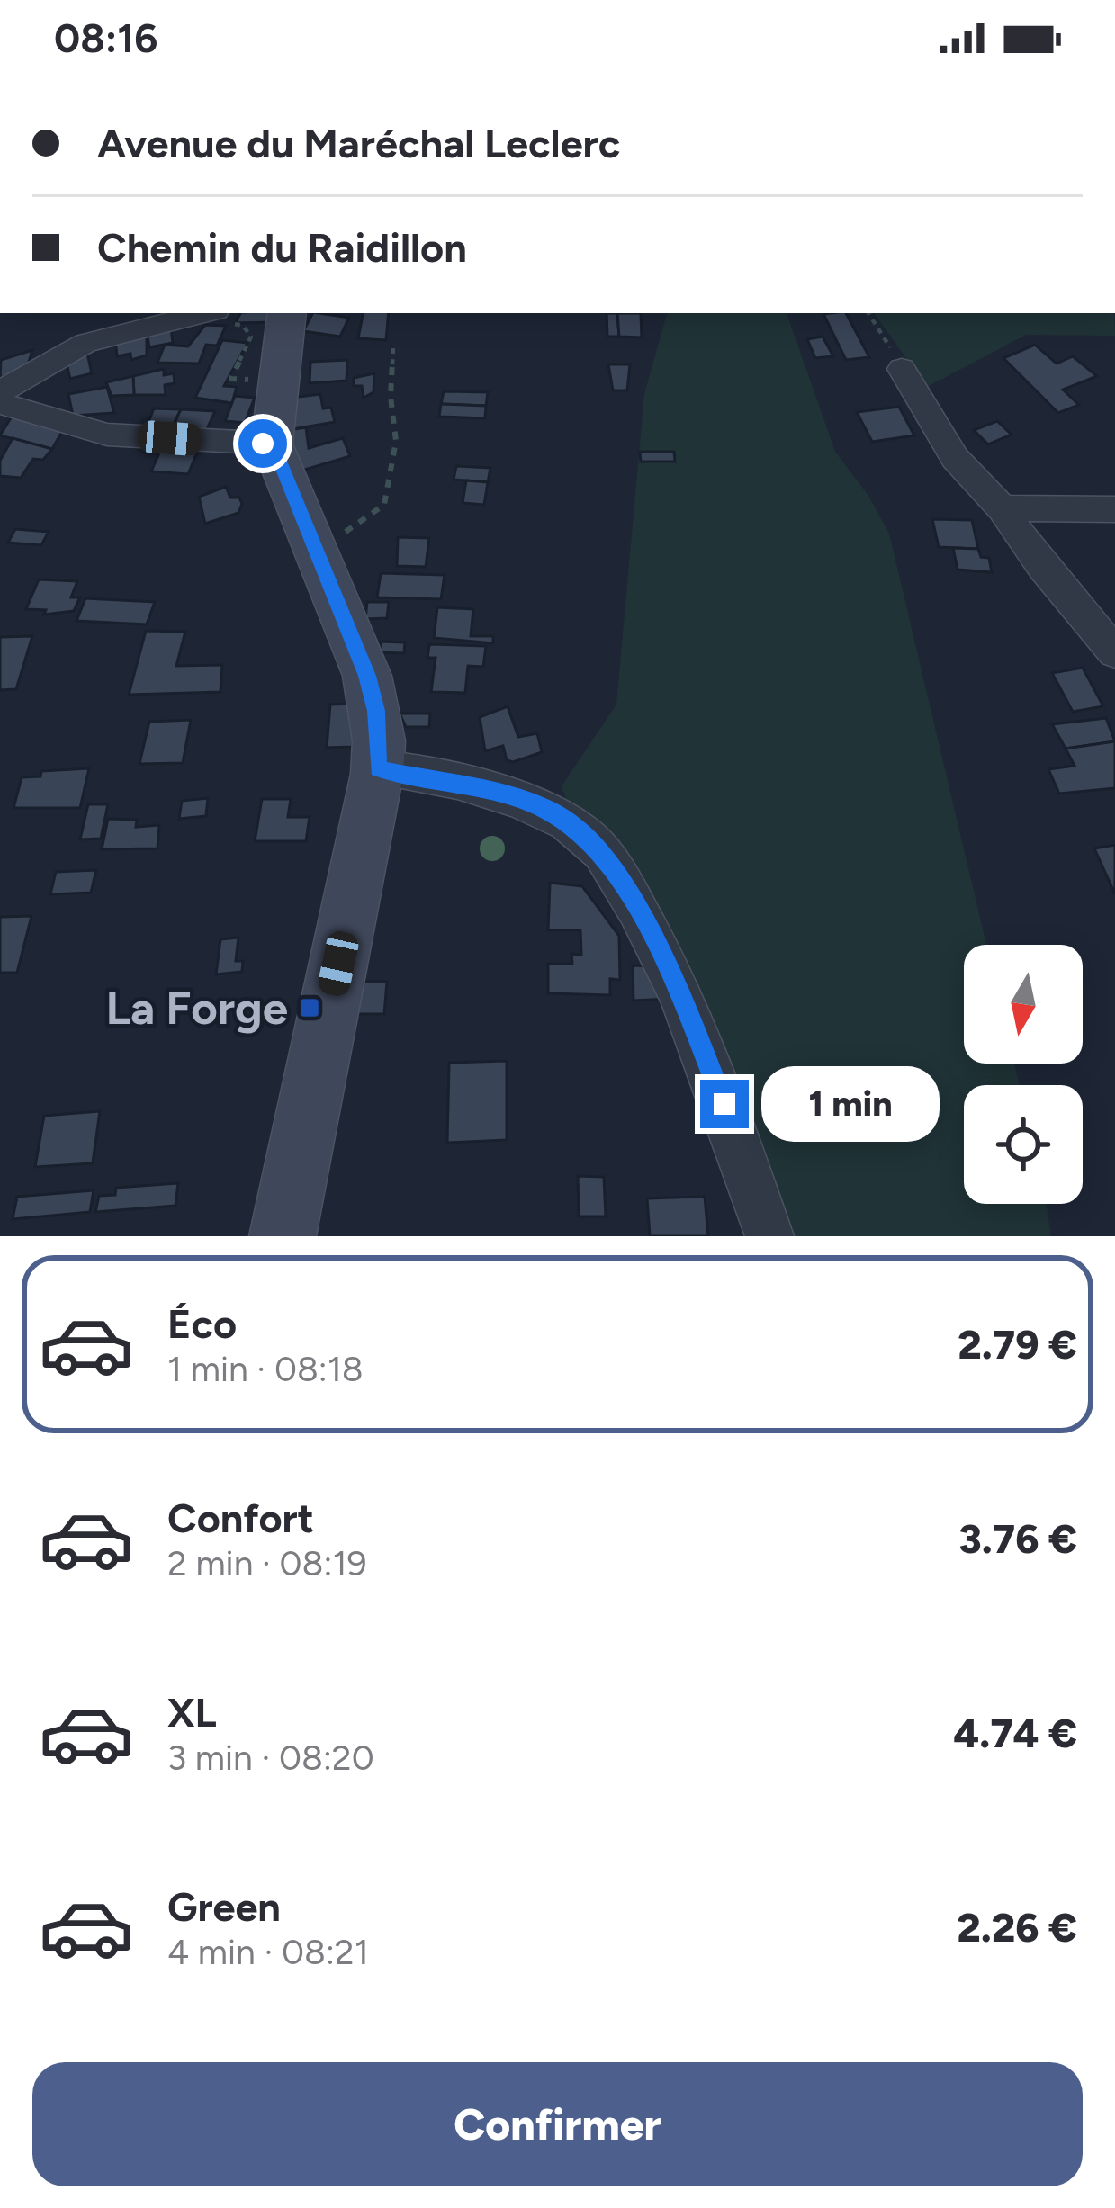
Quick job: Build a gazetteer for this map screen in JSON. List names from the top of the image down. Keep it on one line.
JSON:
{"places":{"transit":["La Forge"]},"north":"bottom","page":{"status":"08:16","banner":["Avenue du Maréchal Leclerc","Chemin du Raidillon"],"bubble":"1 min","list":[{"name":"Éco","note":"1 min · 08:18","value":"2.79 €"},{"name":"Confort","note":"2 min · 08:19","value":"3.76 €"},{"name":"XL","note":"3 min · 08:20","value":"4.74 €"},{"name":"Green","note":"4 min · 08:21","value":"2.26 €"}],"buttons":"Confirmer"}}
